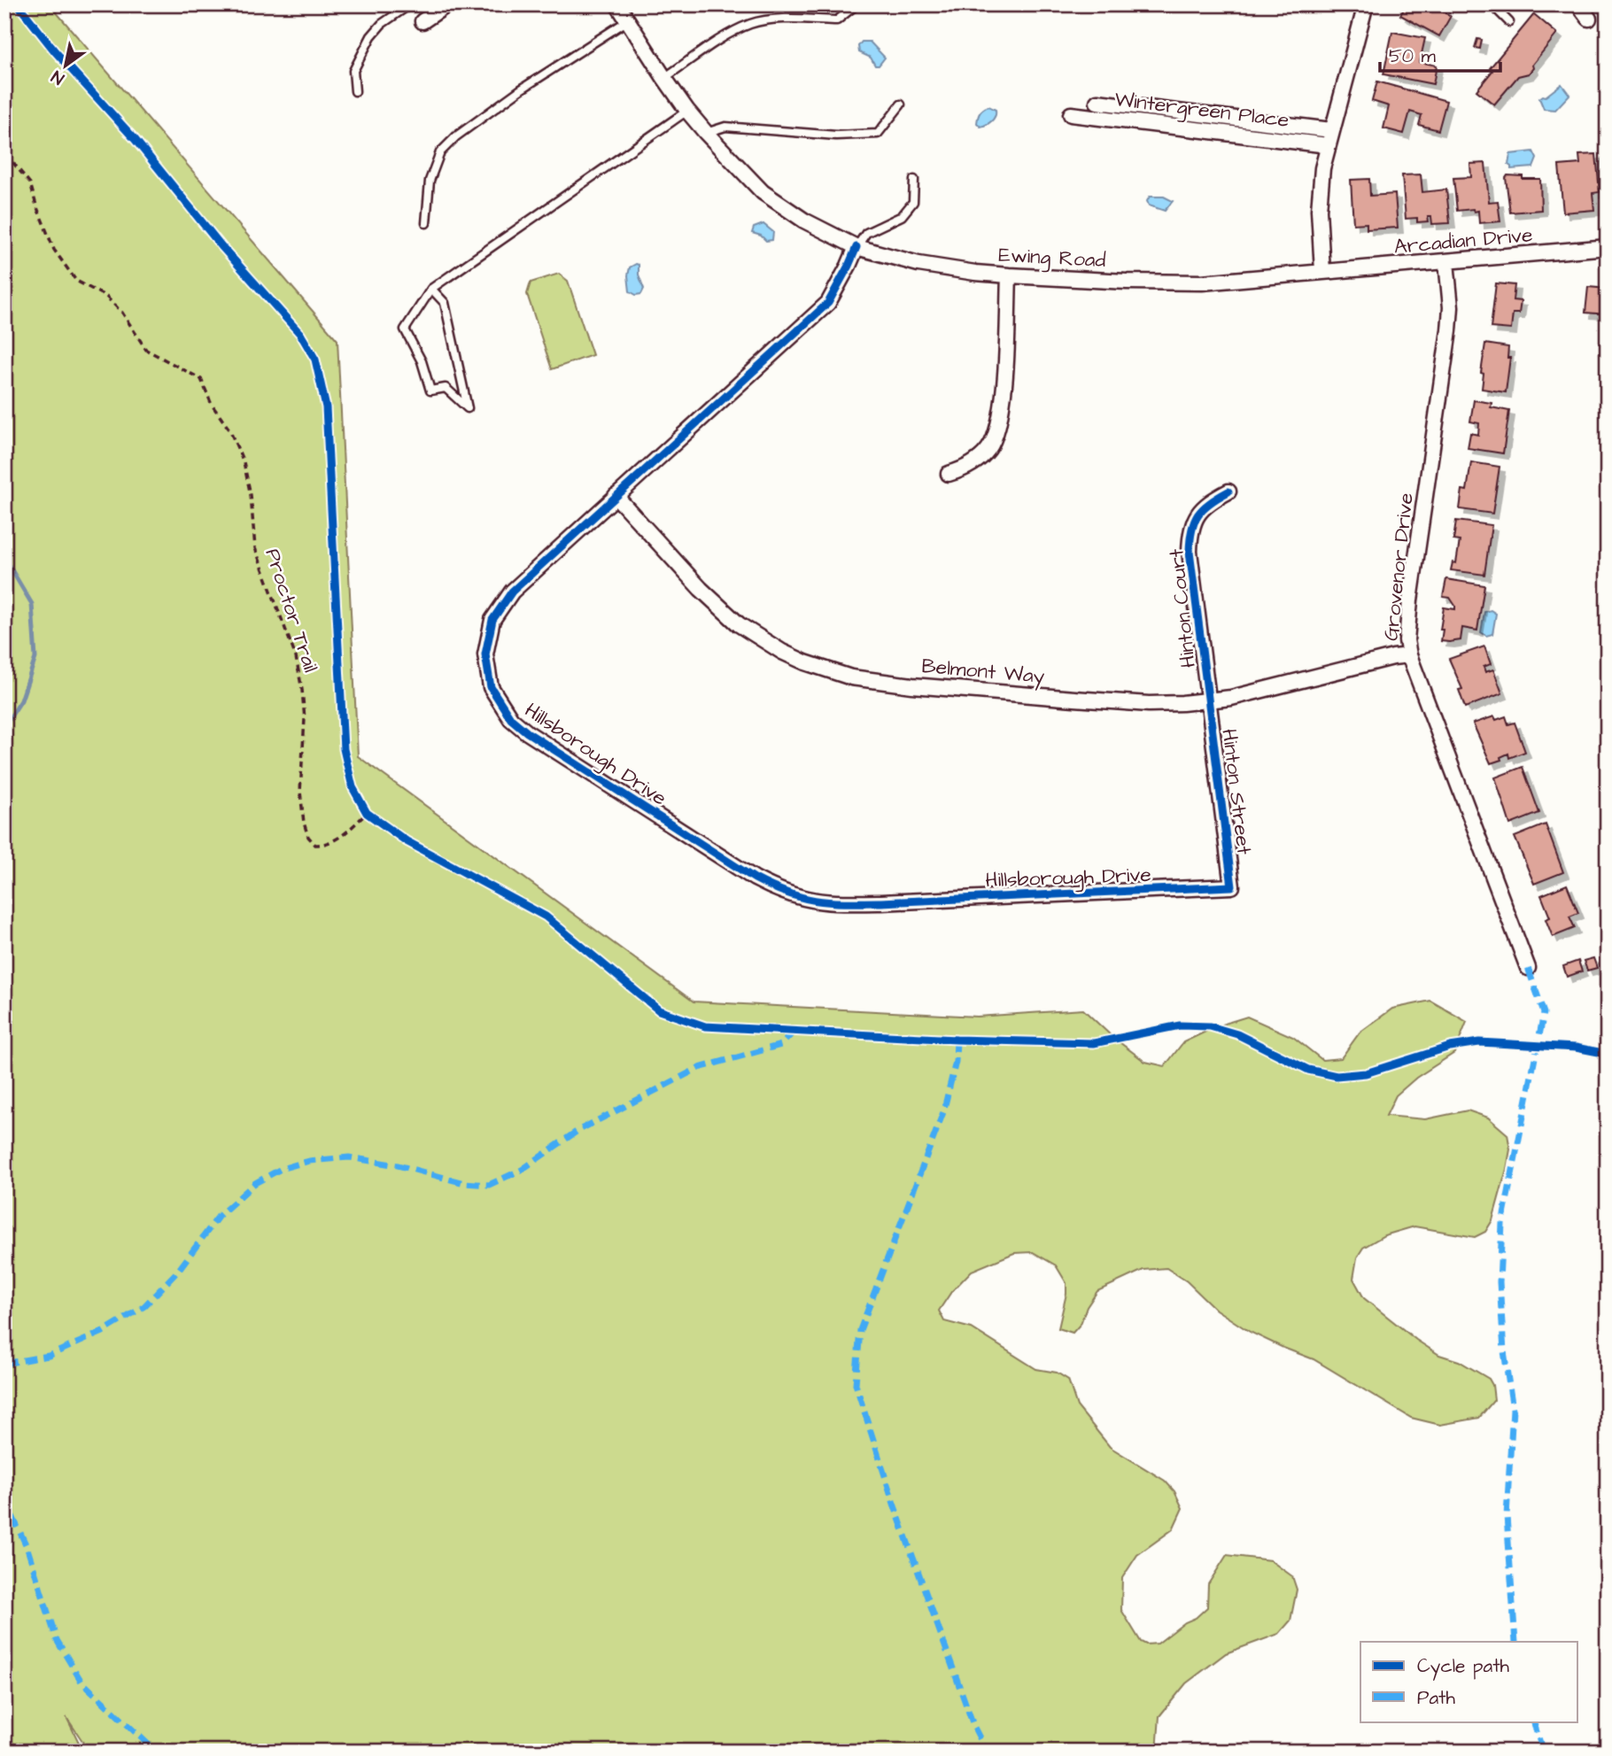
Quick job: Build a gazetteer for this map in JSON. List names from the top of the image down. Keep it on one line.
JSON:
{"streets":{"street":["Wintergreen Place","Arcadian Drive","Ewing Road","Grovenor Drive","Hinton Court","Belmont Way","Hillsborough Drive","Hinton Street"],"path":["Proctor Trail"]},"crossings":[["Arcadian Drive","Ewing Road"],["Arcadian Drive","Grovenor Drive"],["Ewing Road","Hillsborough Drive"],["Grovenor Drive","Belmont Way"],["Hinton Court","Belmont Way"],["Hinton Court","Hinton Street"],["Belmont Way","Hillsborough Drive"],["Belmont Way","Hinton Street"],["Hillsborough Drive","Hinton Street"]],"legend":["Cycle path","Path"],"scale_bar":"50 m","north":"bottom left"}
